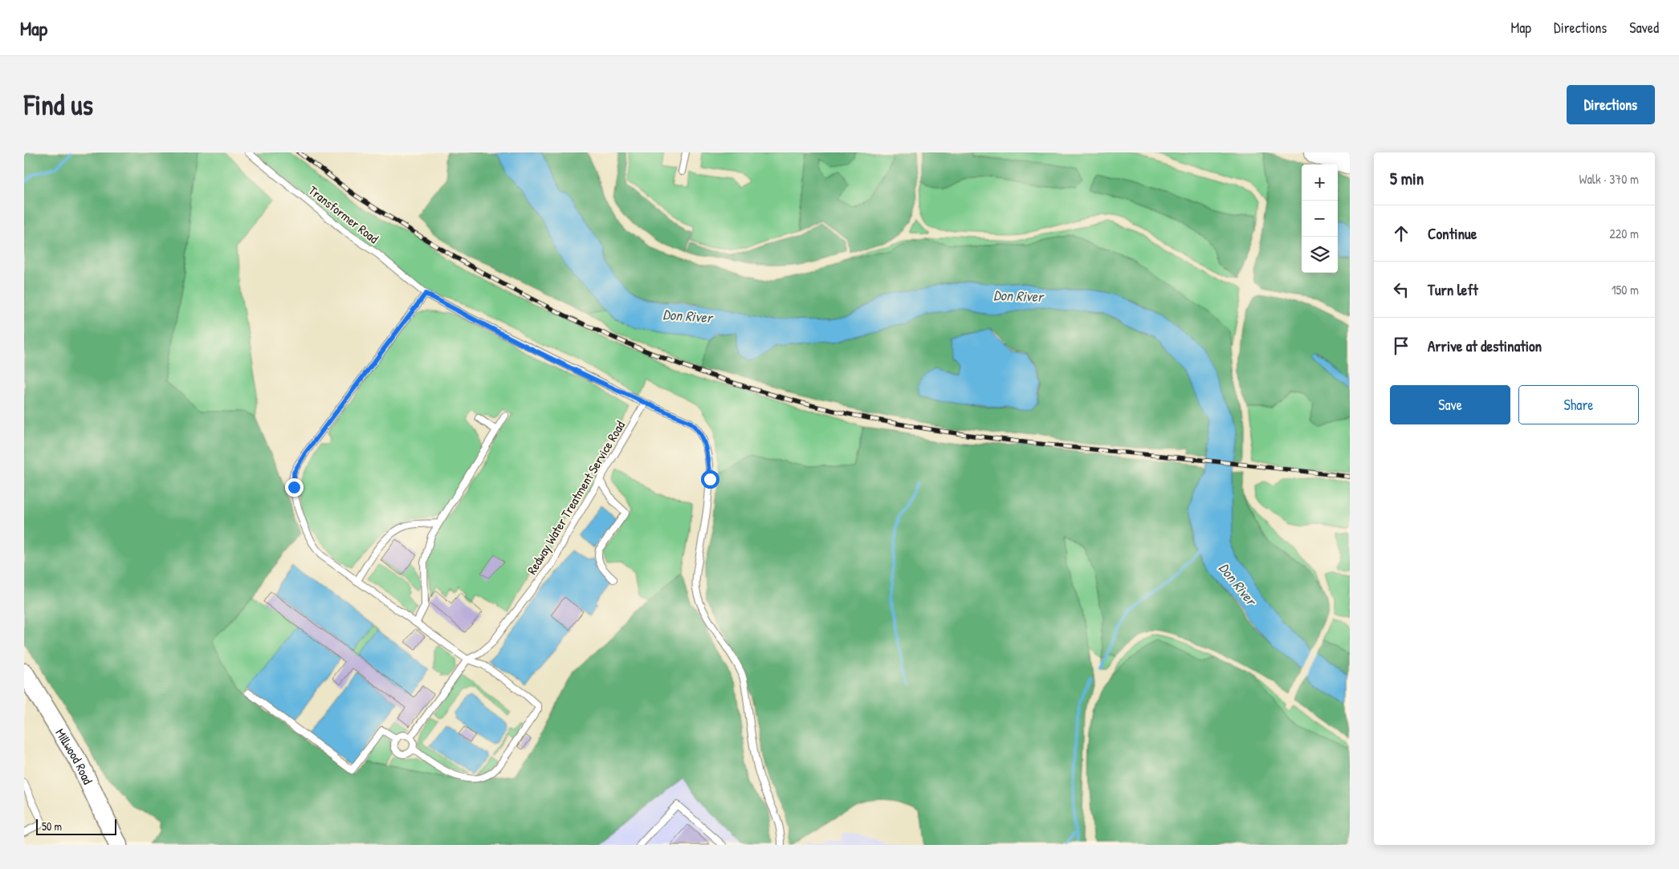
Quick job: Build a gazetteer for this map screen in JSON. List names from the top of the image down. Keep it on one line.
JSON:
{"streets":{"main road":["Millwood Road"],"lane":["Transformer Road","Redway Water Treatment Service Road"]},"water":["Don River"],"scale_bar":"50 m","page":{"header":"Map","nav":["Map","Directions","Saved"],"buttons":["Directions",["Save","Share"]],"title":"Find us","heading":["5 min","Walk · 370 m"],"map_buttons":["+","−"],"list":[["Continue","220 m"],["Turn left","150 m"],"Arrive at destination"],"scale":"50 m"}}
